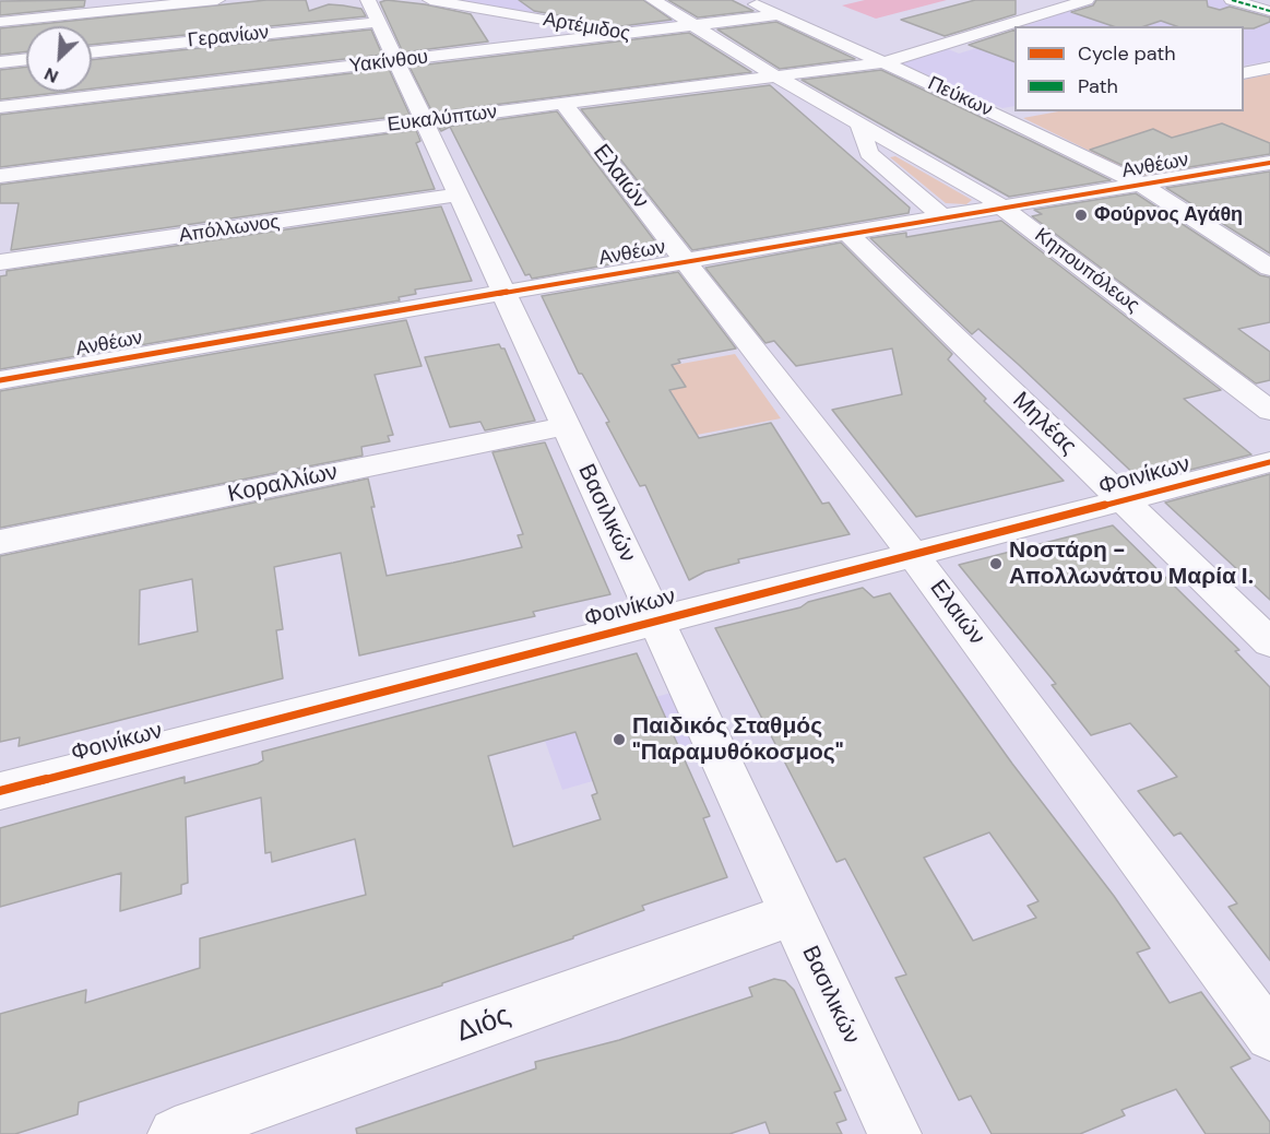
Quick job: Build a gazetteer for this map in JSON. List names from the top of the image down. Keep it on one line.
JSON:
{"streets":{"street":["Αρτέμιδος","Γερανίων","Υακίνθου","Πεύκων","Ευκαλύπτων","Ανθέων","Ελαιών","Απόλλωνος","Κηπουπόλεως","Μηλέας","Φοινίκων","Κοραλλίων","Βασιλικών","Διός"]},"crossings":[["Αρτέμιδος","Υακίνθου"],["Αρτέμιδος","Κηπουπόλεως"],["Γερανίων","Βασιλικών"],["Υακίνθου","Πεύκων"],["Υακίνθου","Κηπουπόλεως"],["Υακίνθου","Βασιλικών"],["Πεύκων","Ευκαλύπτων"],["Πεύκων","Ανθέων"],["Ευκαλύπτων","Ελαιών"],["Ευκαλύπτων","Κηπουπόλεως"],["Ευκαλύπτων","Βασιλικών"],["Ανθέων","Ελαιών"],["Ανθέων","Κηπουπόλεως"],["Ανθέων","Μηλέας"],["Ανθέων","Βασιλικών"],["Ελαιών","Φοινίκων"],["Απόλλωνος","Βασιλικών"],["Μηλέας","Φοινίκων"],["Φοινίκων","Βασιλικών"],["Κοραλλίων","Βασιλικών"],["Βασιλικών","Διός"]],"places":["Φούρνος Αγάθη","Νοστάρη - Απολλωνάτου Μαρία Ι.","Παιδικός Σταθμός \"Παραμυθόκοσμος\""],"legend":["Cycle path","Path"],"north":"bottom left"}
